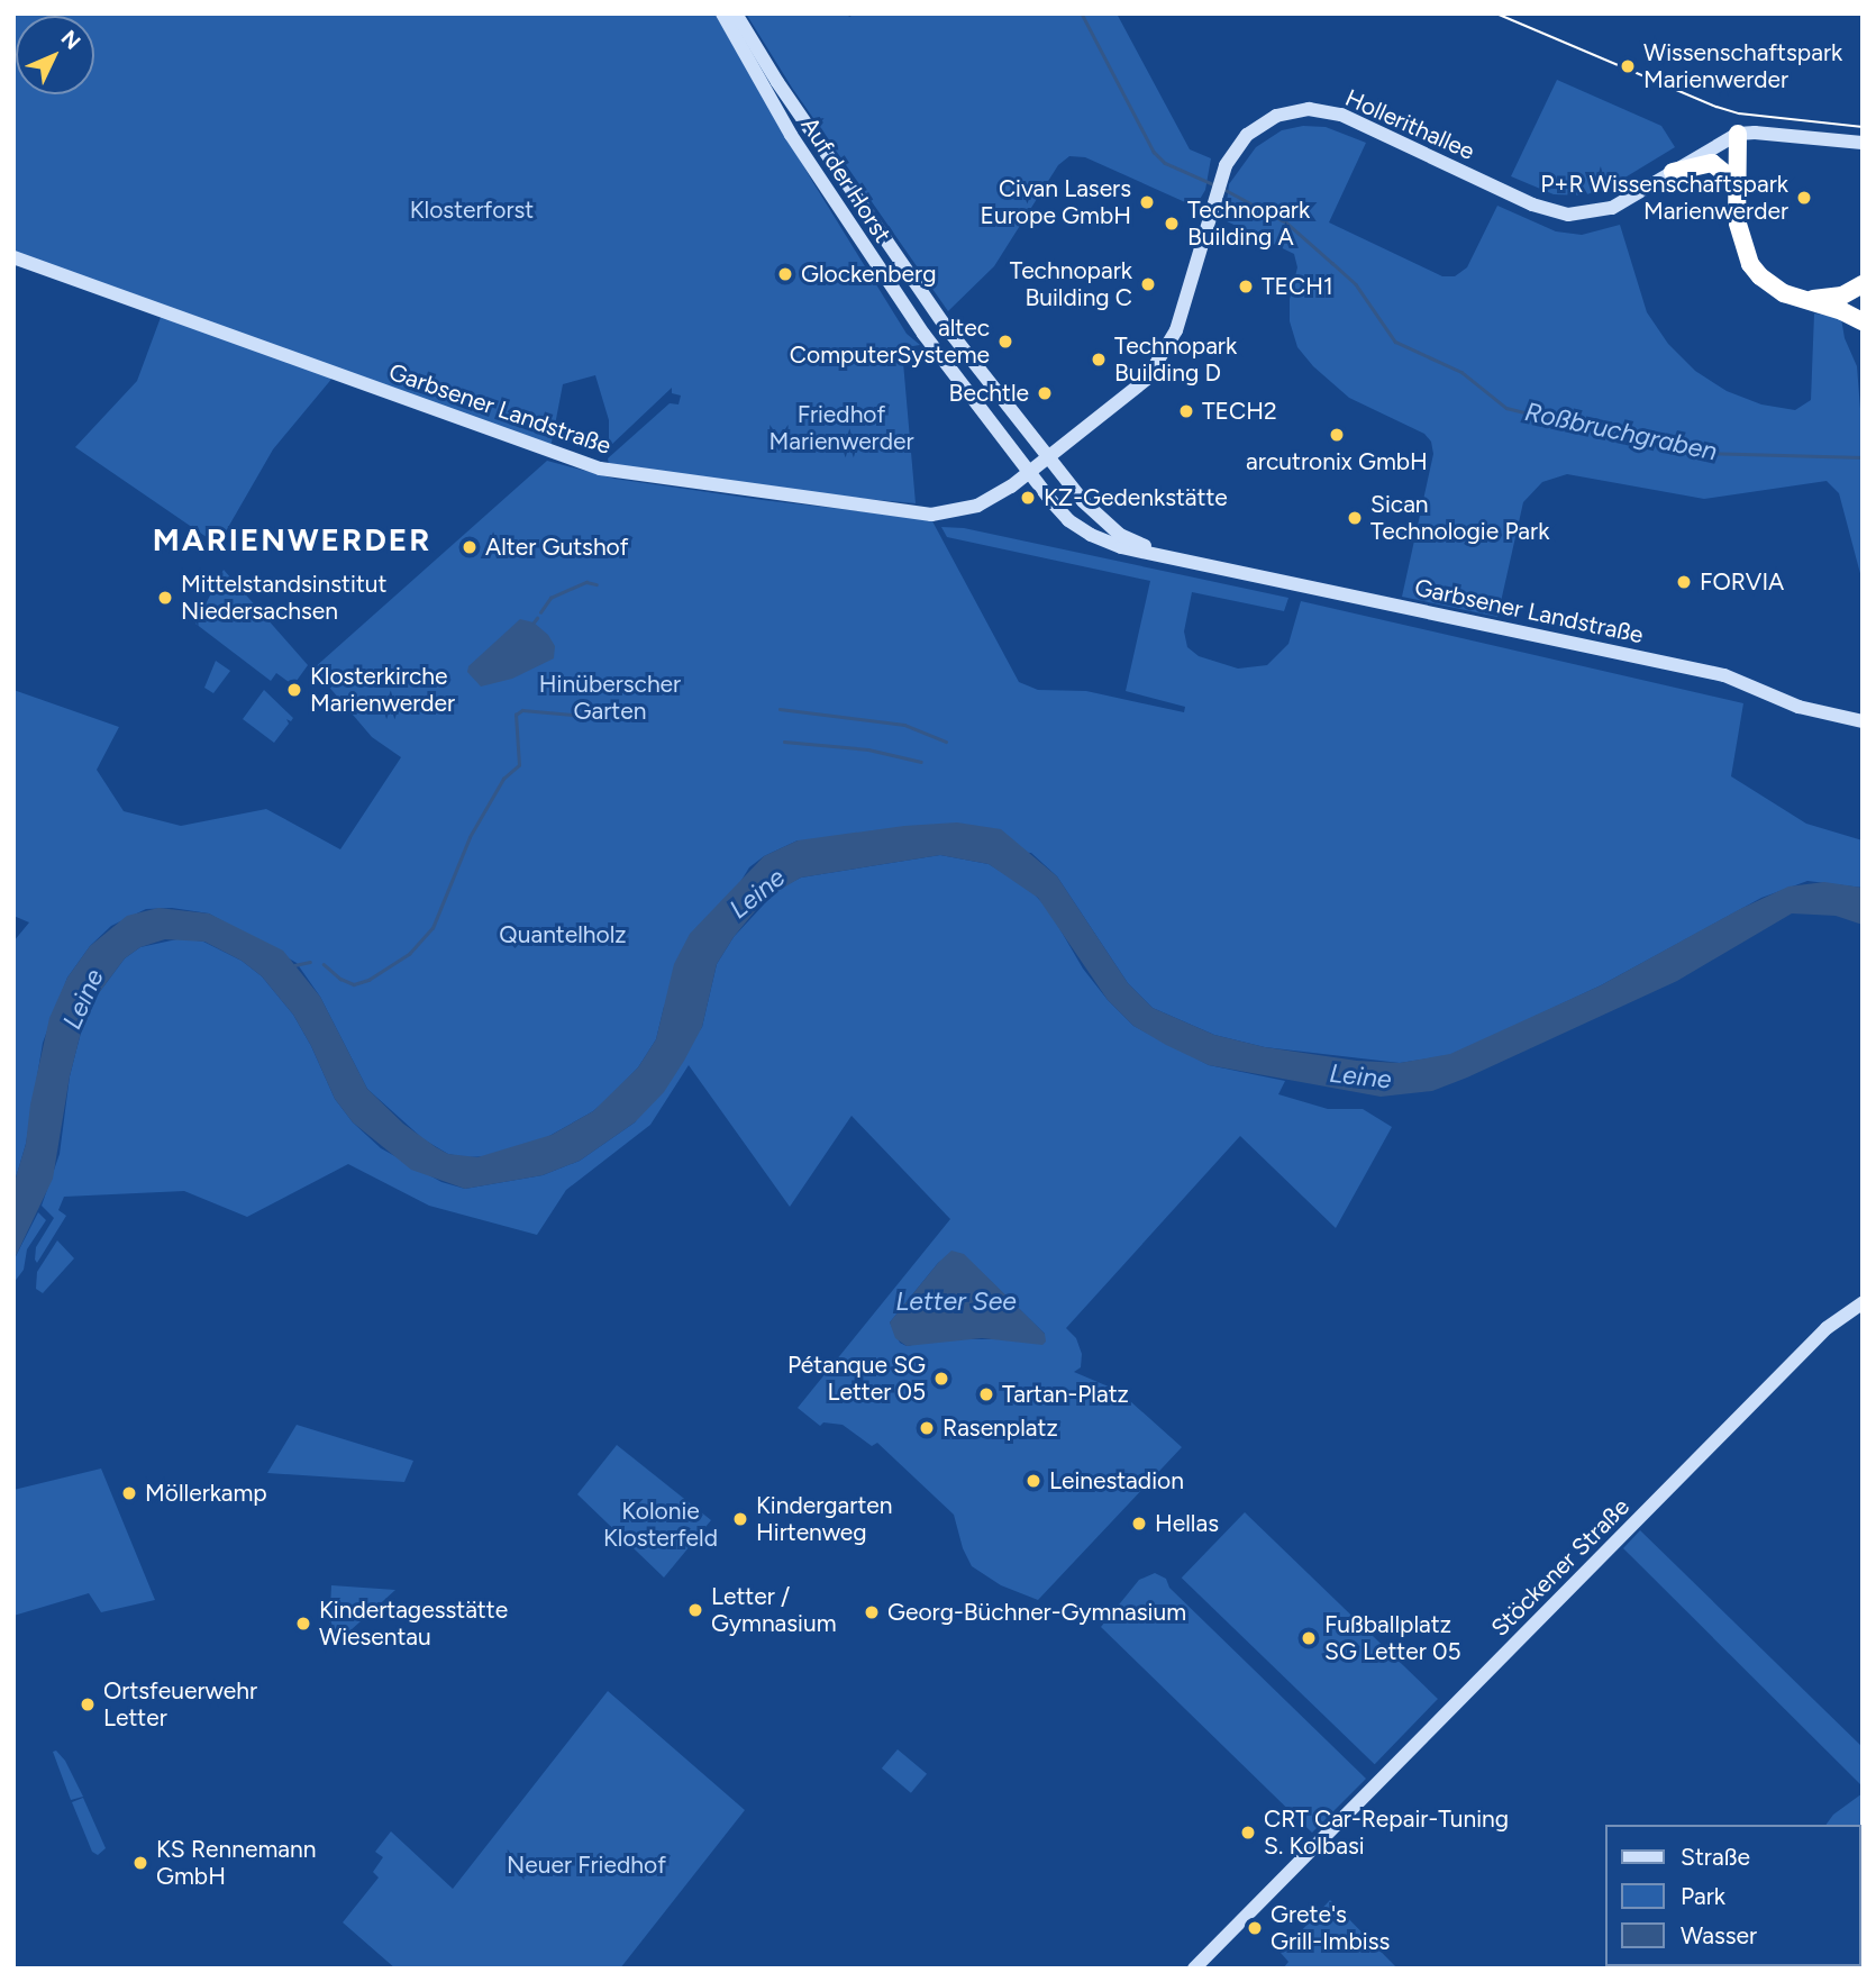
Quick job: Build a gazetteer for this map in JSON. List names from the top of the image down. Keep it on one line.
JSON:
{"streets":{"street":["Hollerithallee","Auf der Horst","Garbsener Landstraße","Stöckener Straße"]},"crossings":[["Hollerithallee","Auf der Horst"],["Hollerithallee","Garbsener Landstraße"],["Auf der Horst","Garbsener Landstraße"]],"districts":["MARIENWERDER"],"water":["Roßbruchgraben","Leine","Letter See"],"parks":["Klosterforst","Friedhof Marienwerder","Hinüberscher Garten","Quantelholz","Kolonie Klosterfeld","Neuer Friedhof"],"places":["Wissenschaftspark Marienwerder","P+R Wissenschaftspark Marienwerder","Civan Lasers Europe GmbH","Technopark Building A","Glockenberg","Technopark Building C","TECH1","altec ComputerSysteme","Technopark Building D","Bechtle","TECH2","arcutronix GmbH","KZ-Gedenkstätte","Sican Technologie Park","Alter Gutshof","FORVIA","Mittelstandsinstitut Niedersachsen","Klosterkirche Marienwerder","Pétanque SG Letter 05","Tartan-Platz","Rasenplatz","Leinestadion","Möllerkamp","Kindergarten Hirtenweg","Hellas","Letter / Gymnasium","Georg-Büchner-Gymnasium","Kindertagesstätte Wiesentau","Fußballplatz SG Letter 05","Ortsfeuerwehr Letter","CRT Car-Repair-Tuning S. Kolbasi","KS Rennemann GmbH","Grete's Grill-Imbiss"],"legend":["Straße","Park","Wasser"],"north":"top right"}
